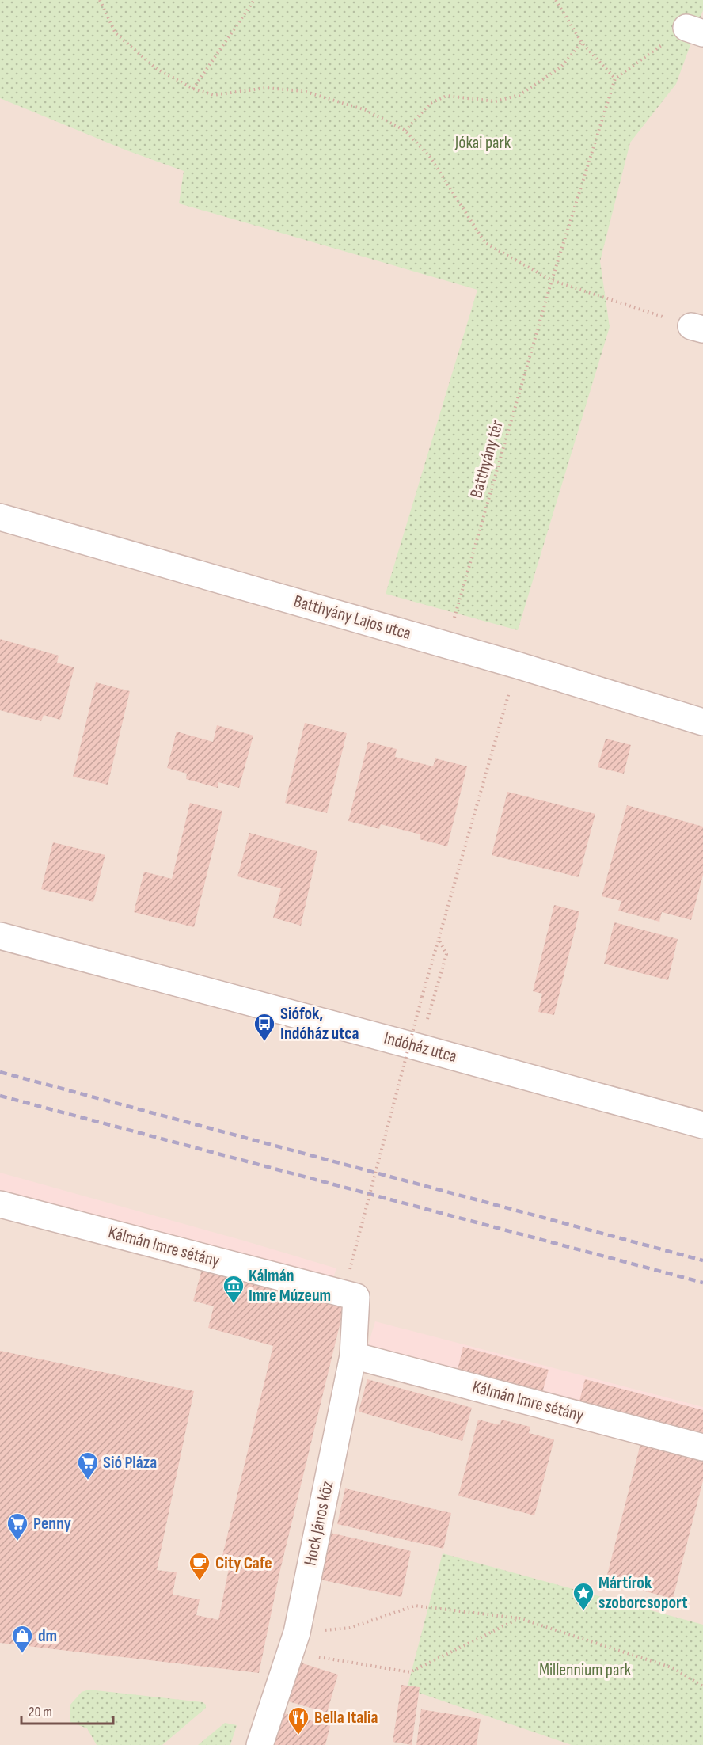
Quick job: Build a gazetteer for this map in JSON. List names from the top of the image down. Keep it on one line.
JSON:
{"streets":{"street":["Batthyány Lajos utca","Indóház utca","Kálmán Imre sétány","Hock János köz"],"path":["Batthyány tér"]},"crossings":[["Batthyány tér","Batthyány Lajos utca"],["Kálmán Imre sétány","Hock János köz"]],"parks":["Jókai park","Millennium park"],"places":{"bus stop":["Siófok, Indóház utca"],"museum":["Kálmán Imre Múzeum"],"supermarket":["Sió Pláza","Penny"],"cafe":["City Cafe"],"place":["Mártírok szoborcsoport"],"shop":["dm"],"restaurant":["Bella Italia"]},"scale_bar":"20 m"}
